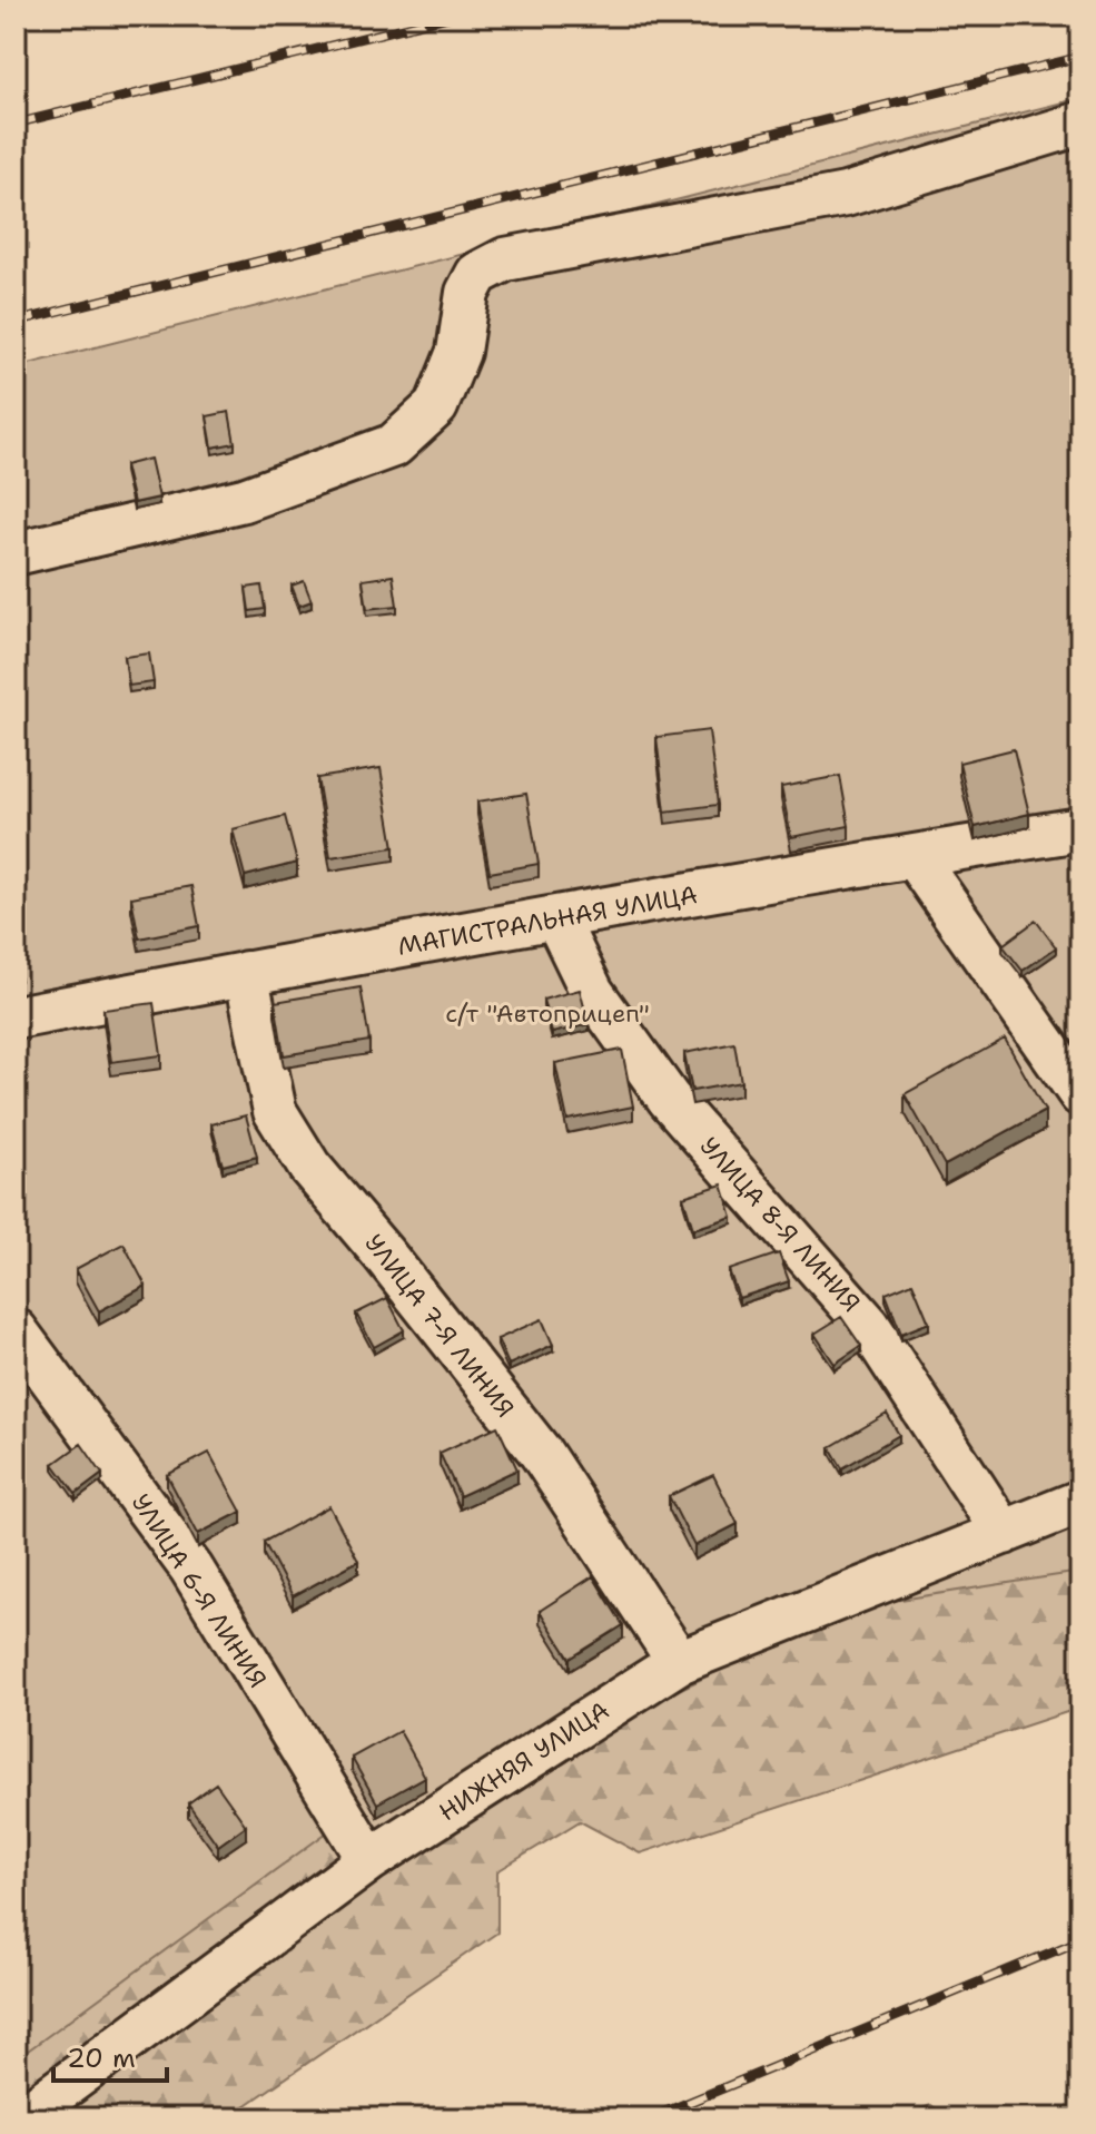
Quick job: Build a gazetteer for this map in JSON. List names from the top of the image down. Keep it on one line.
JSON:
{"streets":{"street":["МАГИСТРАЛЬНАЯ УЛИЦА","УЛИЦА 8-Я ЛИНИЯ","УЛИЦА 7-Я ЛИНИЯ","УЛИЦА 6-Я ЛИНИЯ","НИЖНЯЯ УЛИЦА"]},"crossings":[["МАГИСТРАЛЬНАЯ УЛИЦА","УЛИЦА 8-Я ЛИНИЯ"],["МАГИСТРАЛЬНАЯ УЛИЦА","УЛИЦА 7-Я ЛИНИЯ"],["УЛИЦА 8-Я ЛИНИЯ","НИЖНЯЯ УЛИЦА"],["УЛИЦА 7-Я ЛИНИЯ","НИЖНЯЯ УЛИЦА"],["УЛИЦА 6-Я ЛИНИЯ","НИЖНЯЯ УЛИЦА"]],"parks":["с/т \"Автоприцеп\""],"scale_bar":"20 m"}
